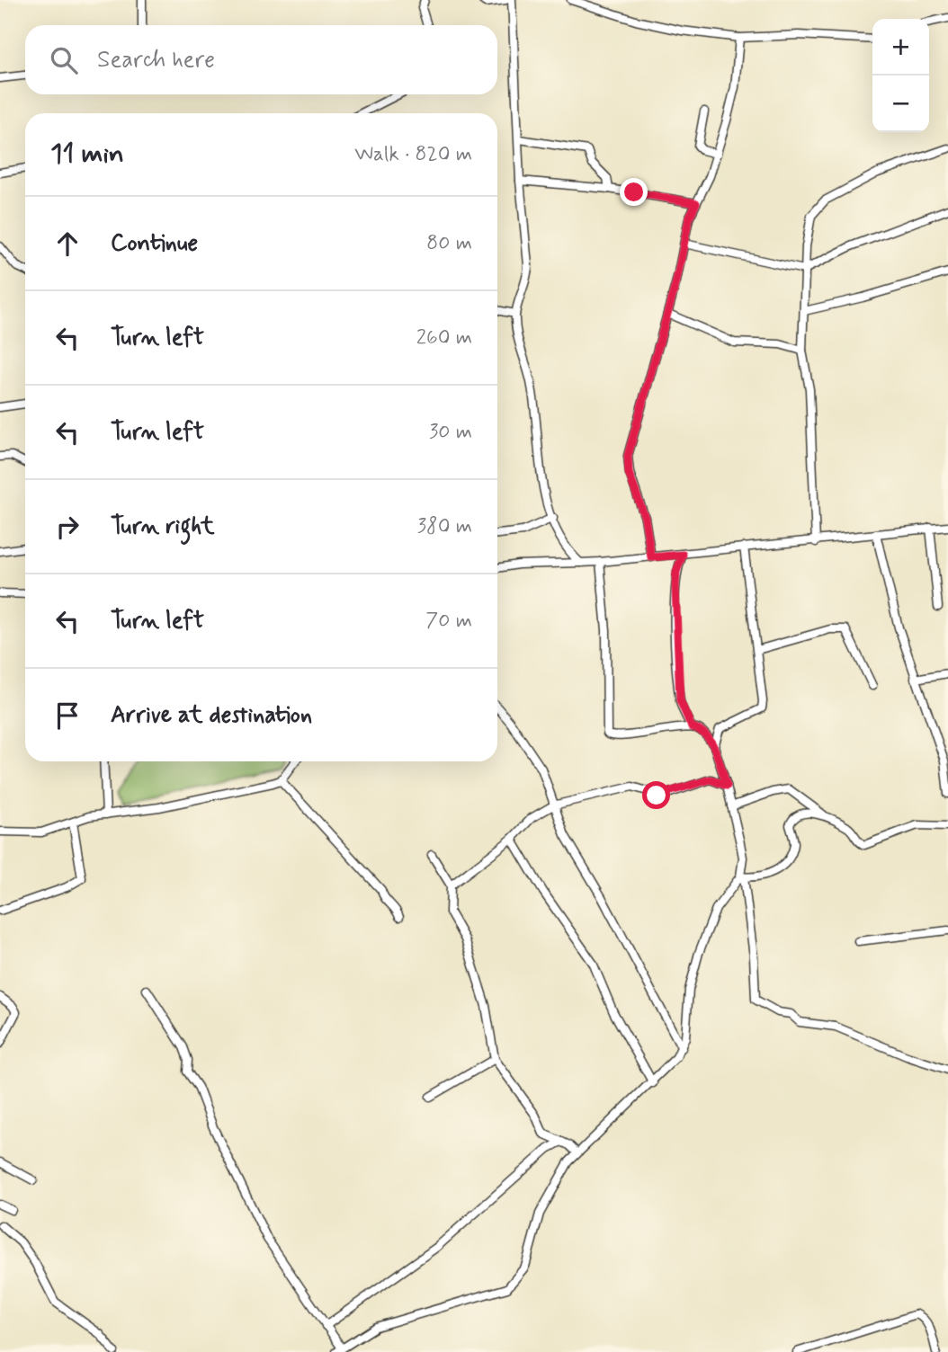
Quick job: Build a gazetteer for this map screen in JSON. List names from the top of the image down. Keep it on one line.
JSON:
{"page":{"map_buttons":["+","−"],"search":"Search here","heading":["11 min","Walk · 820 m"],"list":[["Continue","80 m"],["Turn left","260 m"],["Turn left","30 m"],["Turn right","380 m"],["Turn left","70 m"],"Arrive at destination"]}}
